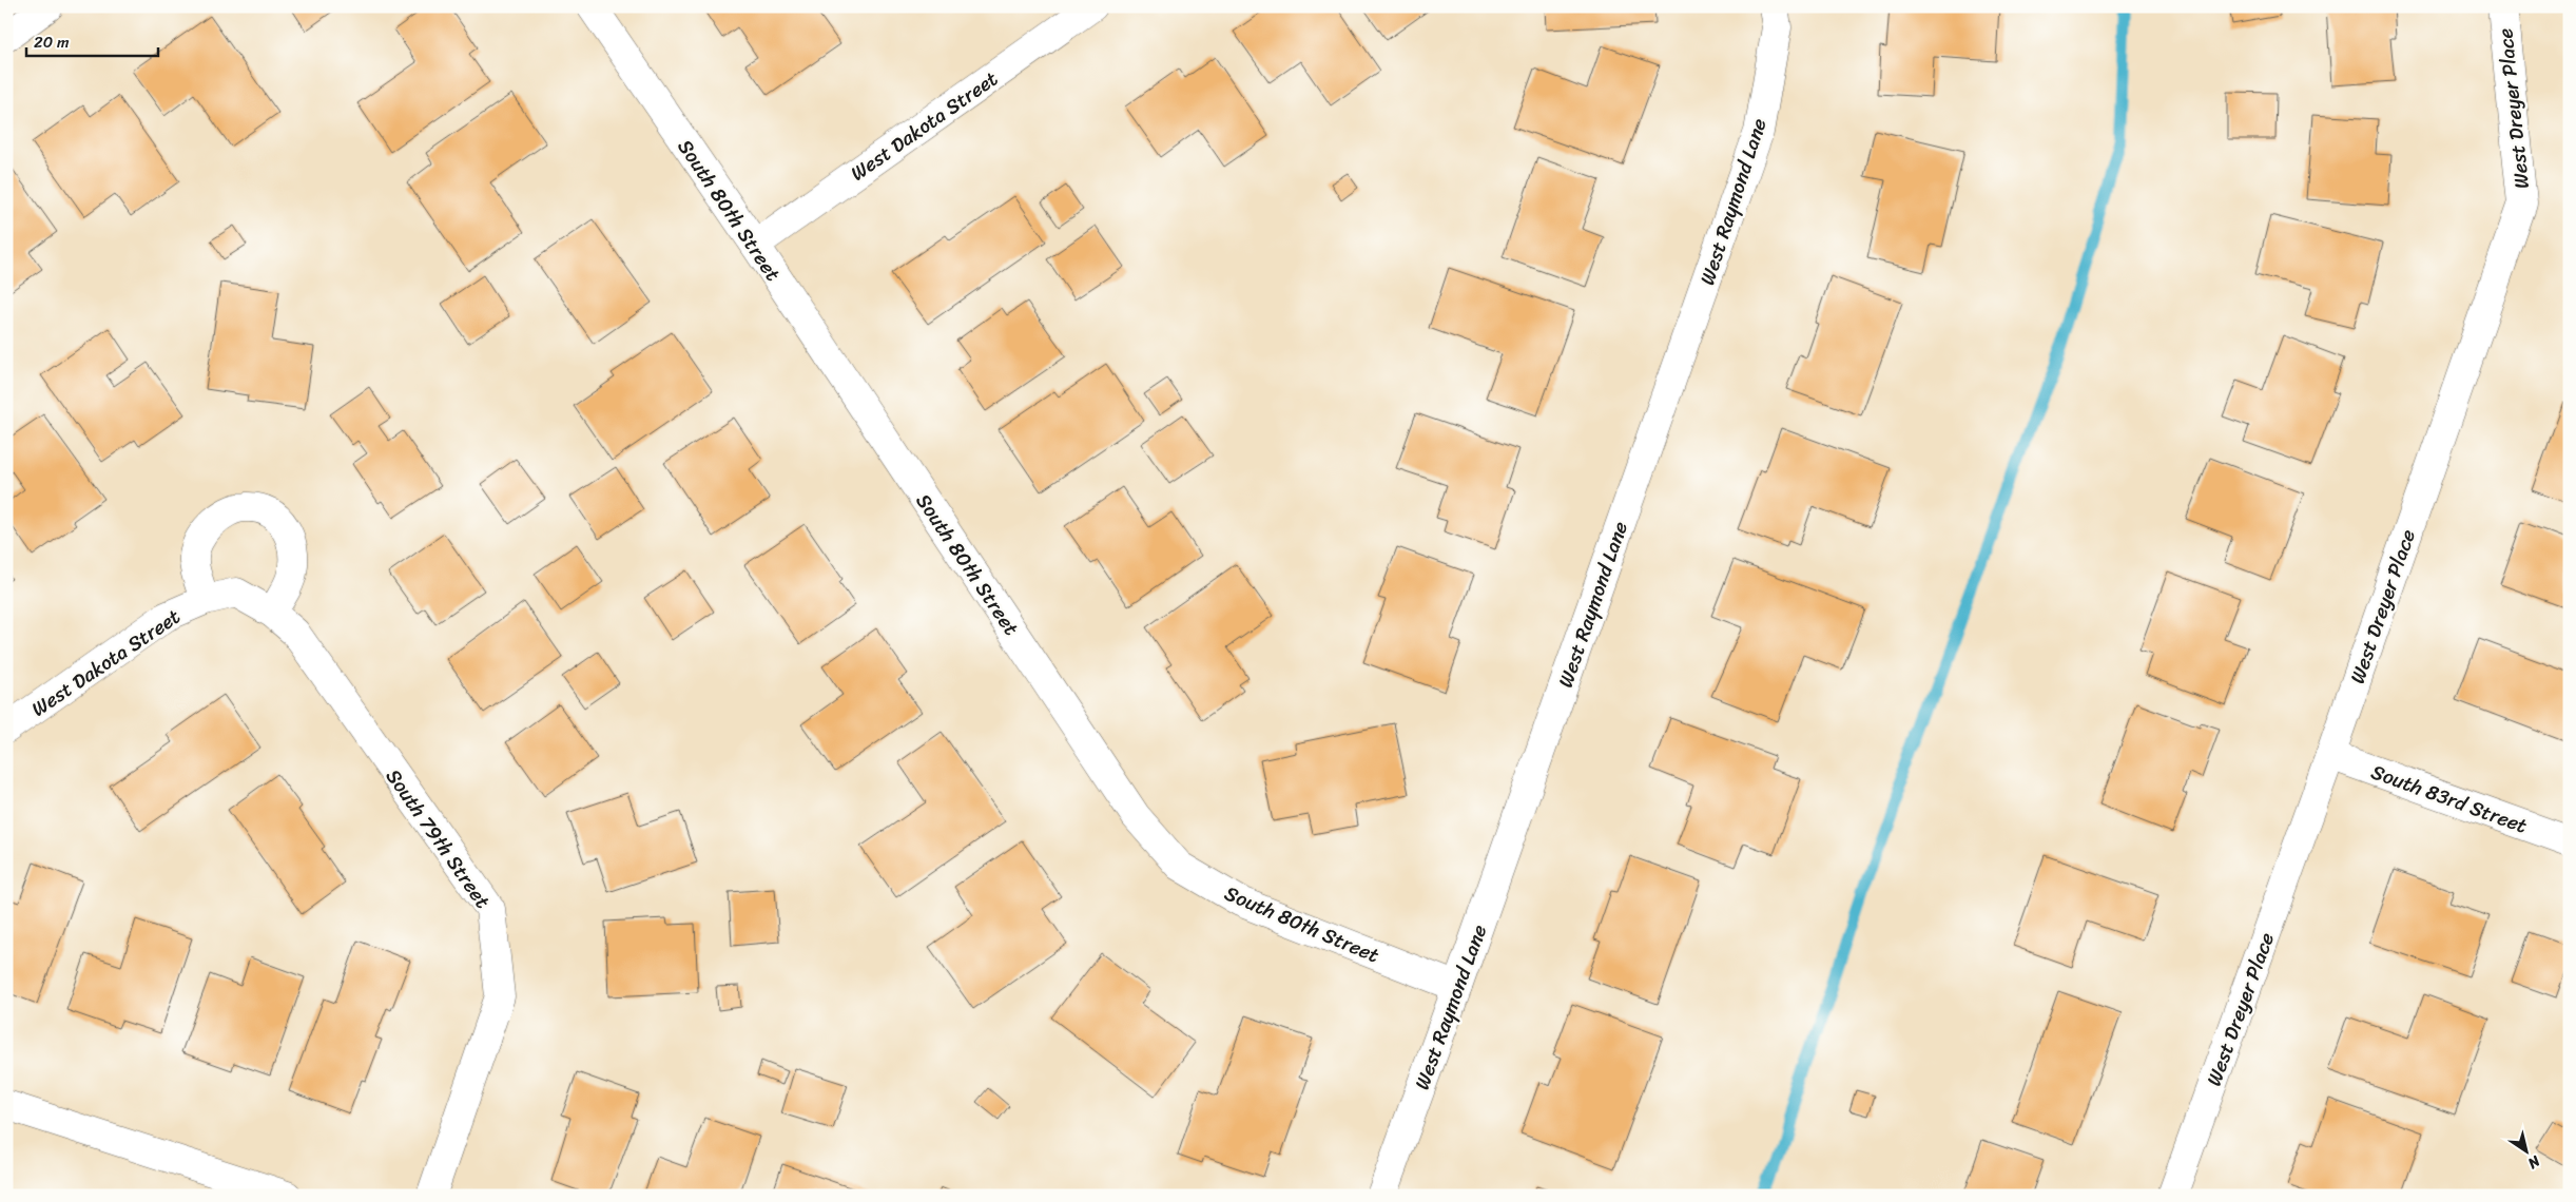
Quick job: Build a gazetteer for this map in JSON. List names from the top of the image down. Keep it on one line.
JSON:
{"streets":{"street":["West Dreyer Place","West Dakota Street","West Raymond Lane","South 80th Street","South 83rd Street","South 79th Street"]},"crossings":[["West Dreyer Place","South 83rd Street"],["West Dakota Street","South 80th Street"],["West Dakota Street","South 79th Street"],["West Raymond Lane","South 80th Street"]],"scale_bar":"20 m","north":"bottom right"}
